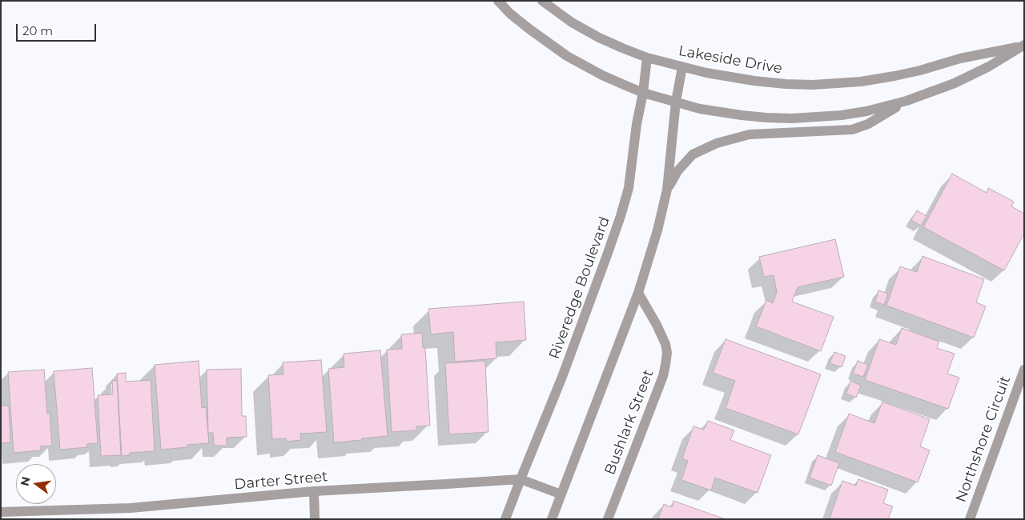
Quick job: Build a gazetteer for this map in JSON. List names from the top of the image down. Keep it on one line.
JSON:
{"streets":{"street":["Lakeside Drive","Riveredge Boulevard","Bushlark Street","Northshore Circuit","Darter Street"]},"crossings":[["Lakeside Drive","Riveredge Boulevard"],["Riveredge Boulevard","Darter Street"]],"scale_bar":"20 m","north":"left"}
